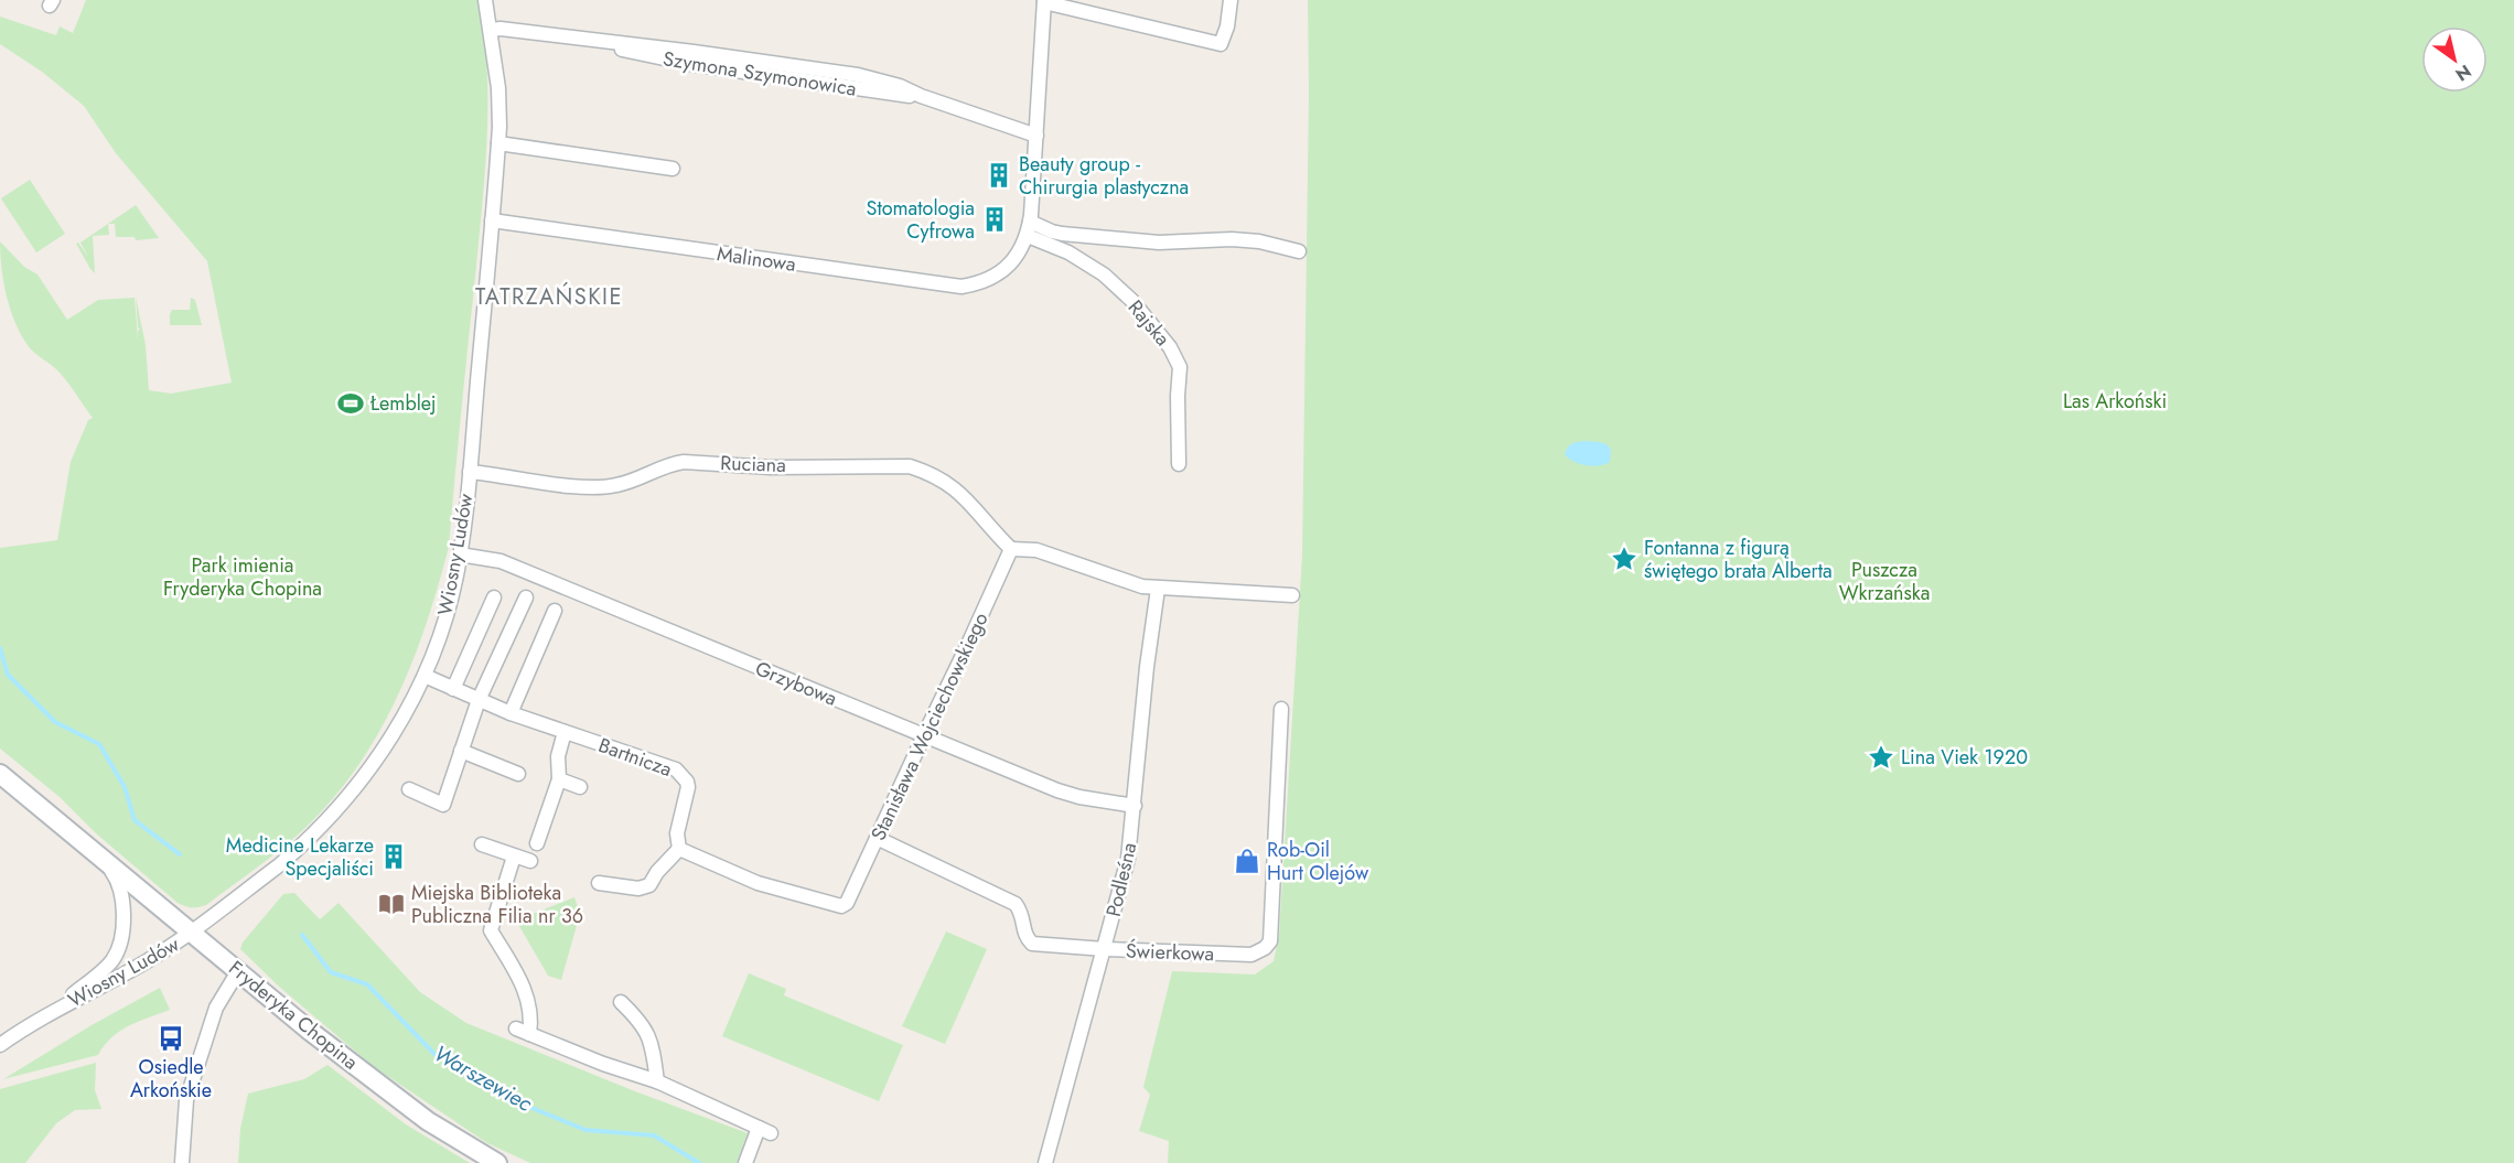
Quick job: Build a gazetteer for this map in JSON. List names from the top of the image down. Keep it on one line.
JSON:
{"streets":{"street":["Szymona Szymonowica","Malinowa","Rajska","Ruciana","Wiosny Ludów","Grzybowa","Stanisława Wojciechowskiego","Bartnicza","Podleśna","Świerkowa","Fryderyka Chopina"]},"crossings":[["Szymona Szymonowica","Wiosny Ludów"],["Malinowa","Rajska"],["Malinowa","Wiosny Ludów"],["Ruciana","Wiosny Ludów"],["Ruciana","Stanisława Wojciechowskiego"],["Wiosny Ludów","Grzybowa"],["Wiosny Ludów","Bartnicza"],["Wiosny Ludów","Fryderyka Chopina"],["Grzybowa","Stanisława Wojciechowskiego"],["Grzybowa","Podleśna"],["Stanisława Wojciechowskiego","Bartnicza"],["Stanisława Wojciechowskiego","Świerkowa"],["Podleśna","Świerkowa"]],"districts":["TATRZAŃSKIE"],"water":["Warszewiec"],"parks":["Las Arkoński","Park imienia Fryderyka Chopina","Puszcza Wkrzańska"],"places":{"building":["Beauty group - Chirurgia plastyczna","Stomatologia Cyfrowa","Medicine Lekarze Specjaliści"],"sports":["Łemblej"],"place":["Fontanna z figurą świętego brata Alberta","Lina Viek 1920"],"shop":["Rob-Oil Hurt Olejów"],"library":["Miejska Biblioteka Publiczna Filia nr 36"],"bus stop":["Osiedle Arkońskie"]},"north":"bottom right"}
